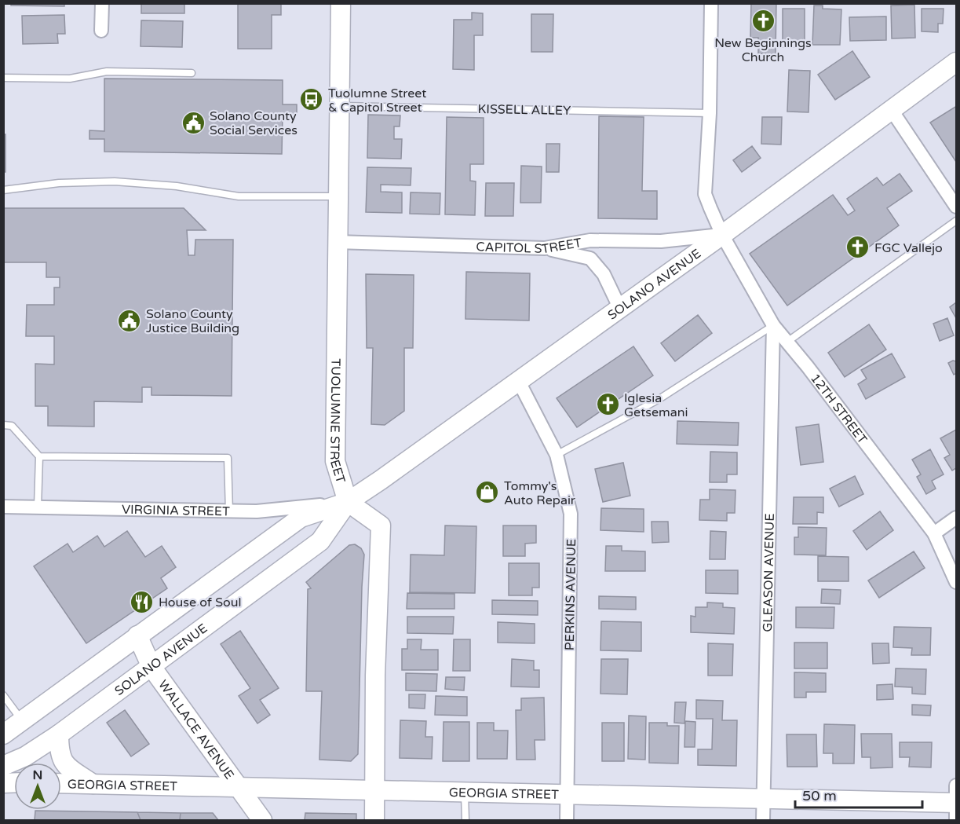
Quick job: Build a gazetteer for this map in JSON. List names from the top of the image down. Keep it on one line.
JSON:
{"streets":{"main road":["SOLANO AVENUE","TUOLUMNE STREET","WALLACE AVENUE","GEORGIA STREET"],"street":["CAPITOL STREET","12TH STREET","VIRGINIA STREET","GLEASON AVENUE","PERKINS AVENUE"],"lane":["KISSELL ALLEY"]},"crossings":[["KISSELL ALLEY","12TH STREET"],["KISSELL ALLEY","TUOLUMNE STREET"],["CAPITOL STREET","SOLANO AVENUE"],["CAPITOL STREET","12TH STREET"],["CAPITOL STREET","TUOLUMNE STREET"],["SOLANO AVENUE","12TH STREET"],["SOLANO AVENUE","TUOLUMNE STREET"],["SOLANO AVENUE","VIRGINIA STREET"],["SOLANO AVENUE","PERKINS AVENUE"],["SOLANO AVENUE","WALLACE AVENUE"],["12TH STREET","GLEASON AVENUE"],["TUOLUMNE STREET","VIRGINIA STREET"],["GLEASON AVENUE","GEORGIA STREET"],["PERKINS AVENUE","GEORGIA STREET"],["WALLACE AVENUE","GEORGIA STREET"]],"places":{"church":["New Beginnings Church","FGC Vallejo","Iglesia Getsemani"],"bus stop":["Tuolumne Street & Capitol Street"],"public building":["Solano County Social Services","Solano County Justice Building"],"shop":["Tommy's Auto Repair"],"restaurant":["House of Soul"]},"scale_bar":"50 m","north":"top"}
